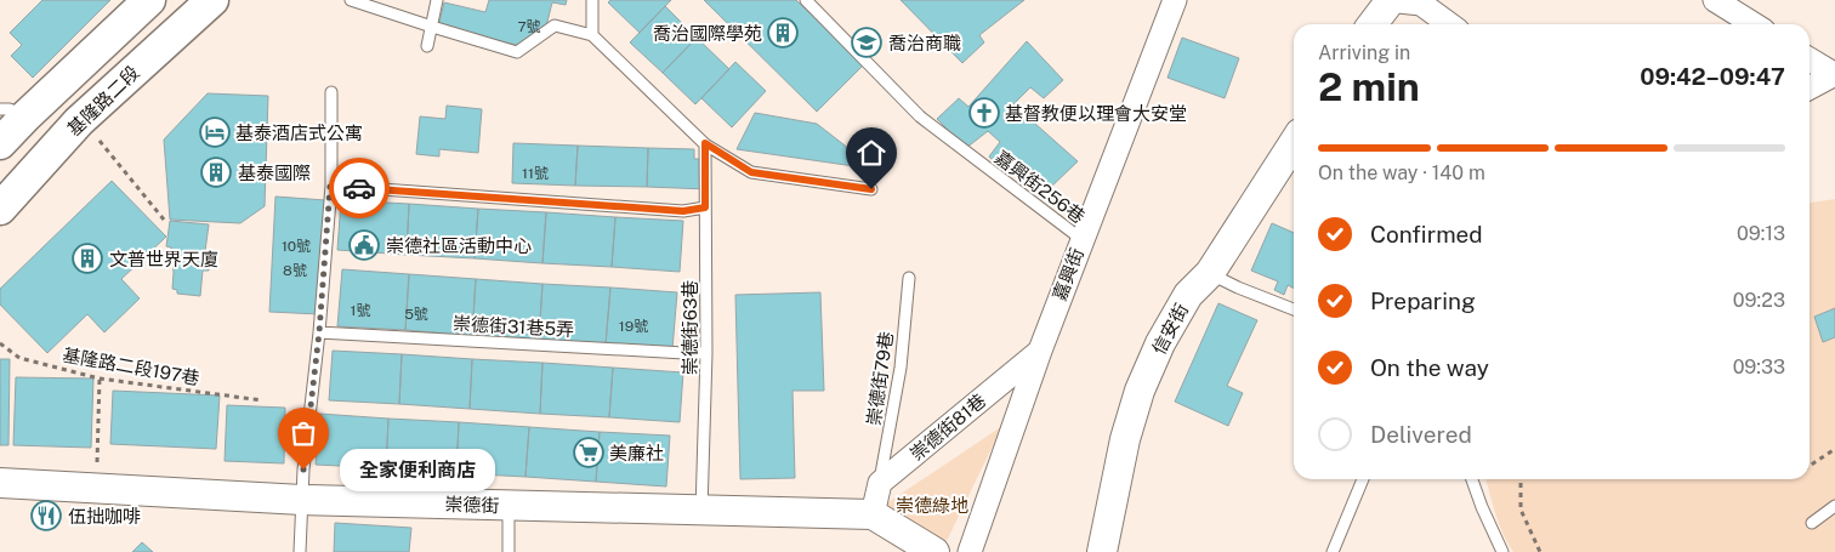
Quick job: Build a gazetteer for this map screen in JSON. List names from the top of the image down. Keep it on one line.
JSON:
{"streets":{"main road":["基隆路二段"],"street":["嘉興街","信安街","崇德街81巷","崇德街"],"lane":["嘉興街256巷","崇德街31巷5弄","崇德街63巷","崇德街79巷"],"path":["基隆路二段197巷"]},"crossings":[["嘉興街256巷","嘉興街"],["嘉興街","崇德街81巷"],["崇德街31巷5弄","崇德街63巷"],["崇德街63巷","崇德街"],["崇德街79巷","崇德街81巷"]],"parks":["崇德綠地"],"places":{"building":["喬治國際學苑","基泰國際","文普世界天廈"],"school or university":["喬治商職"],"church":["基督教便以理會大安堂"],"hotel":["基泰酒店式公寓"],"public building":["崇德社區活動中心"],"supermarket":["美廉社"],"other":["全家便利商店"],"restaurant":["伍拙咖啡"]},"house_numbers":["7號","11號","10號","8號","1號","5號","19號"],"page":{"heading":["2 min","Arriving in","09:42–09:47"],"bar":"On the way · 140 m","list":[["Confirmed","09:13"],["Preparing","09:23"],["On the way","09:33"],"Delivered"],"bubble":"全家便利商店"}}
